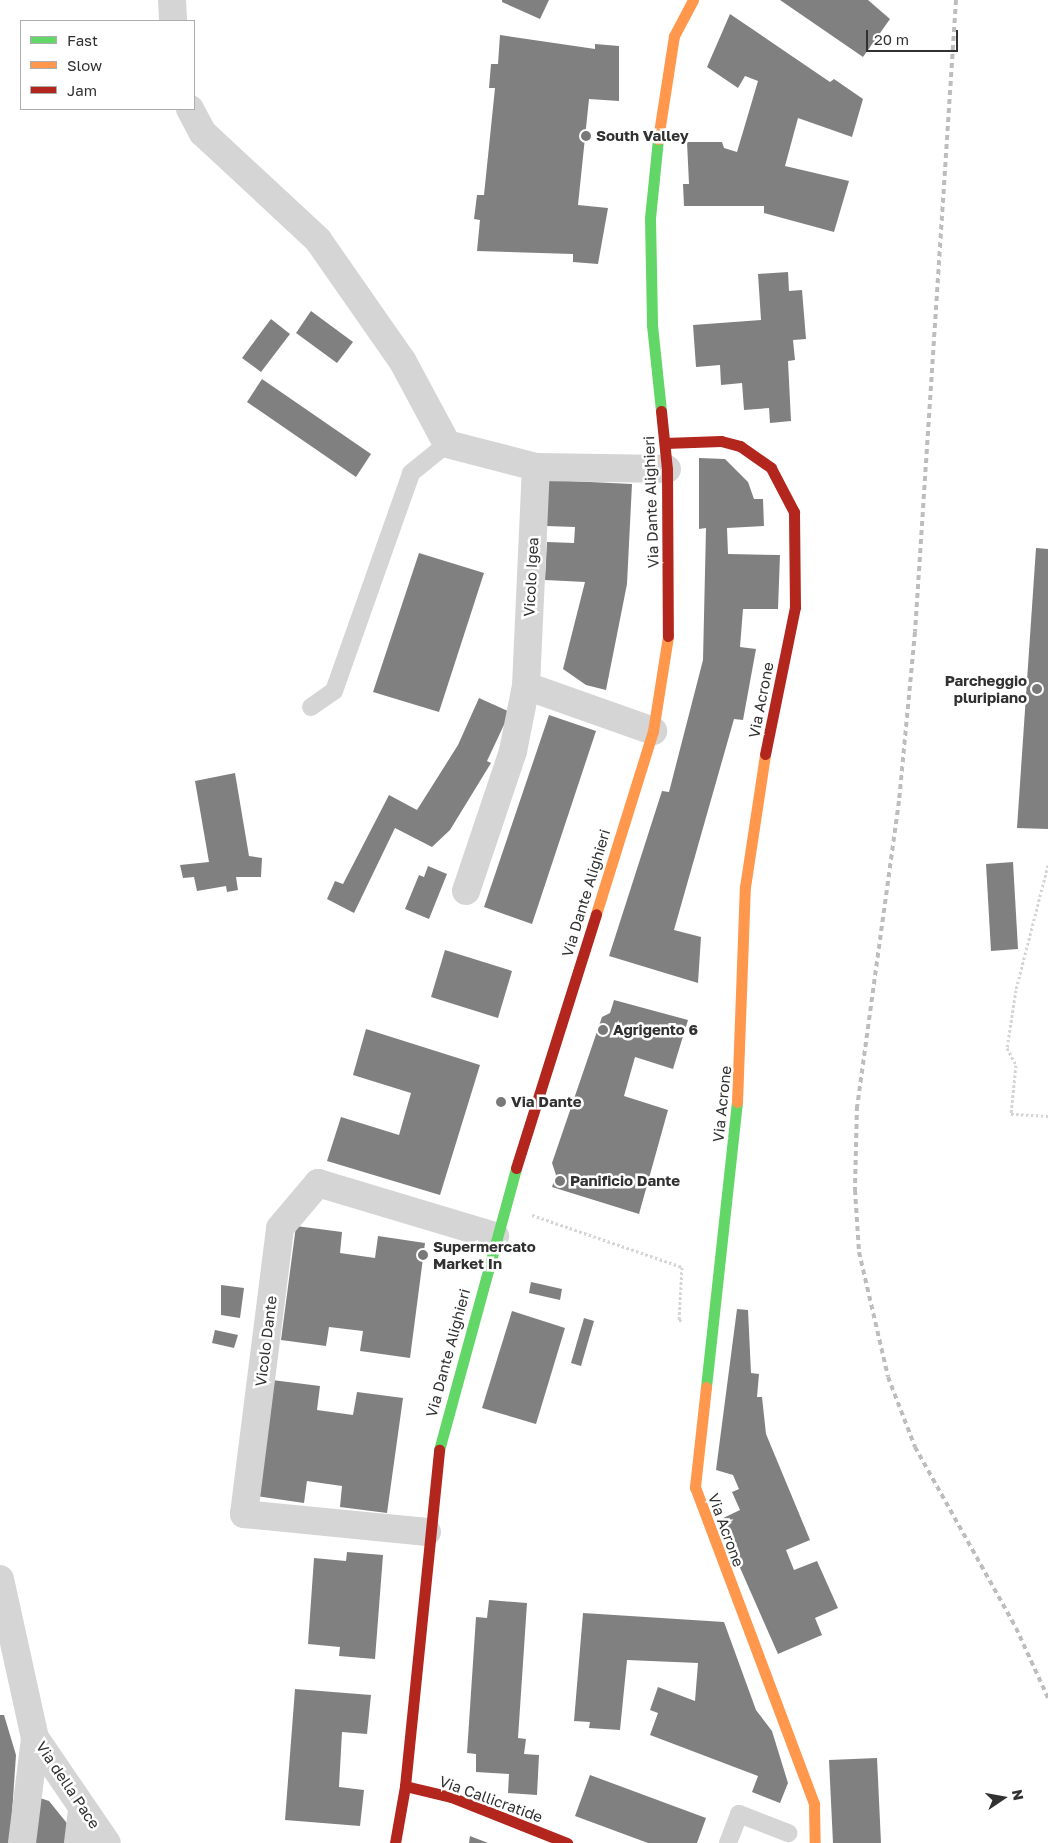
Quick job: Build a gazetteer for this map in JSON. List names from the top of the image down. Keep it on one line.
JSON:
{"streets":{"street":["Via Dante Alighieri","Vicolo Igea","Via Acrone","Vicolo Dante","Via della Pace","Via Callicratide"]},"crossings":[["Via Dante Alighieri","Via Acrone"],["Via Dante Alighieri","Vicolo Dante"],["Via Dante Alighieri","Via Callicratide"]],"places":["South Valley","Parcheggio pluripiano","Agrigento 6","Via Dante","Panificio Dante","Supermercato Market In"],"legend":["Fast","Slow","Jam"],"scale_bar":"20 m","north":"right"}
